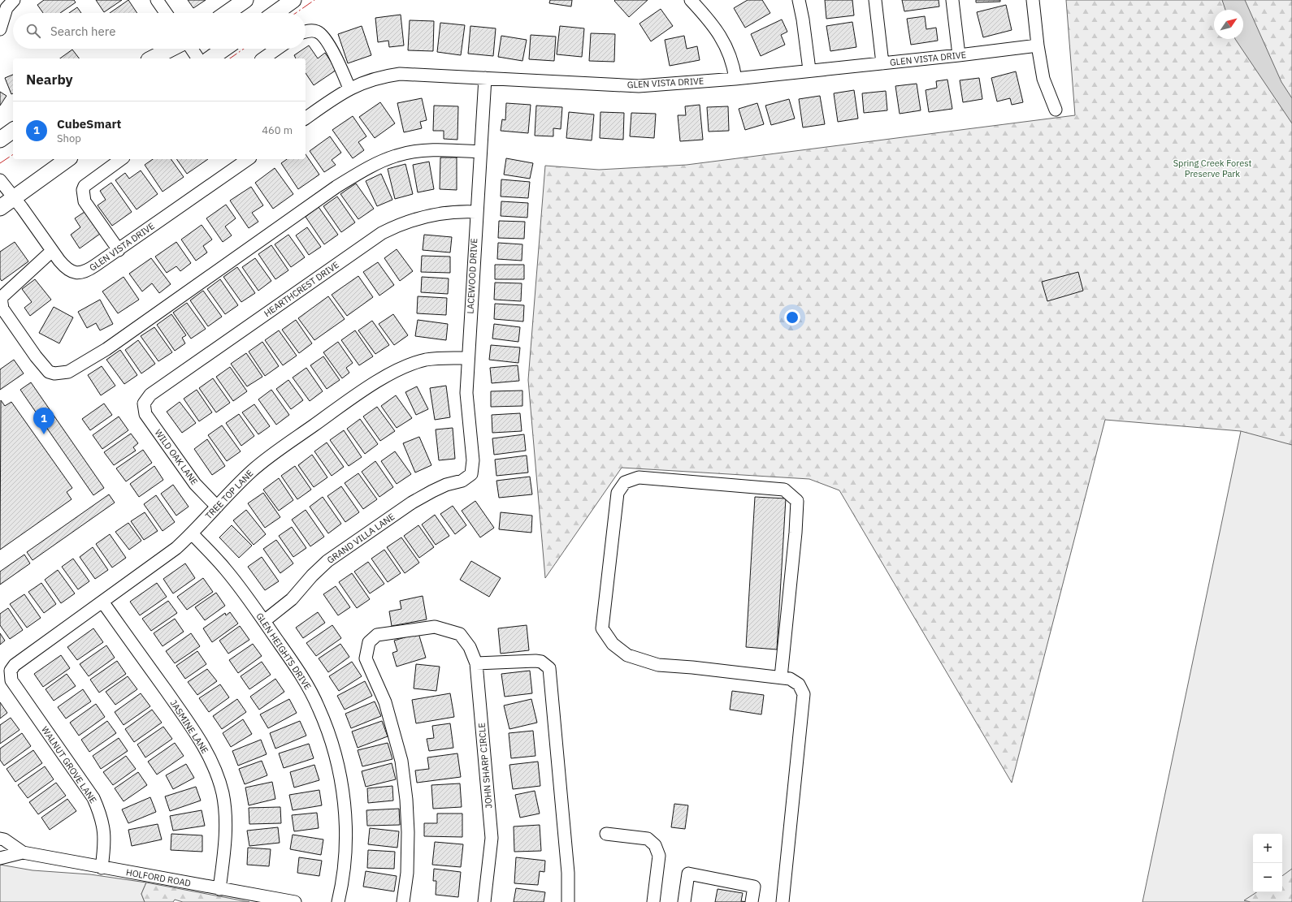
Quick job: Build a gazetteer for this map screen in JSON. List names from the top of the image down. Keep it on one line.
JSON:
{"streets":{"street":["GLEN VISTA DRIVE","LACEWOOD DRIVE","HEARTHCREST DRIVE","WILD OAK LANE","TREE TOP LANE","GRAND VILLA LANE","GLEN HEIGHTS DRIVE","JASMINE LANE","WALNUT GROVE LANE","JOHN SHARP CIRCLE","HOLFORD ROAD"]},"crossings":[["GLEN VISTA DRIVE","LACEWOOD DRIVE"],["LACEWOOD DRIVE","HEARTHCREST DRIVE"],["LACEWOOD DRIVE","TREE TOP LANE"],["LACEWOOD DRIVE","GRAND VILLA LANE"],["HEARTHCREST DRIVE","WILD OAK LANE"],["WILD OAK LANE","TREE TOP LANE"],["TREE TOP LANE","GLEN HEIGHTS DRIVE"],["TREE TOP LANE","JASMINE LANE"],["TREE TOP LANE","WALNUT GROVE LANE"],["GRAND VILLA LANE","GLEN HEIGHTS DRIVE"],["JASMINE LANE","HOLFORD ROAD"],["WALNUT GROVE LANE","HOLFORD ROAD"]],"parks":["Spring Creek Forest Preserve Park"],"north":"top right","page":{"search":"Search here","heading":"Nearby","list":[{"mark":"1","name":"CubeSmart","note":"Shop","value":"460 m"}],"pins":"1","map_buttons":["+","−"]}}
